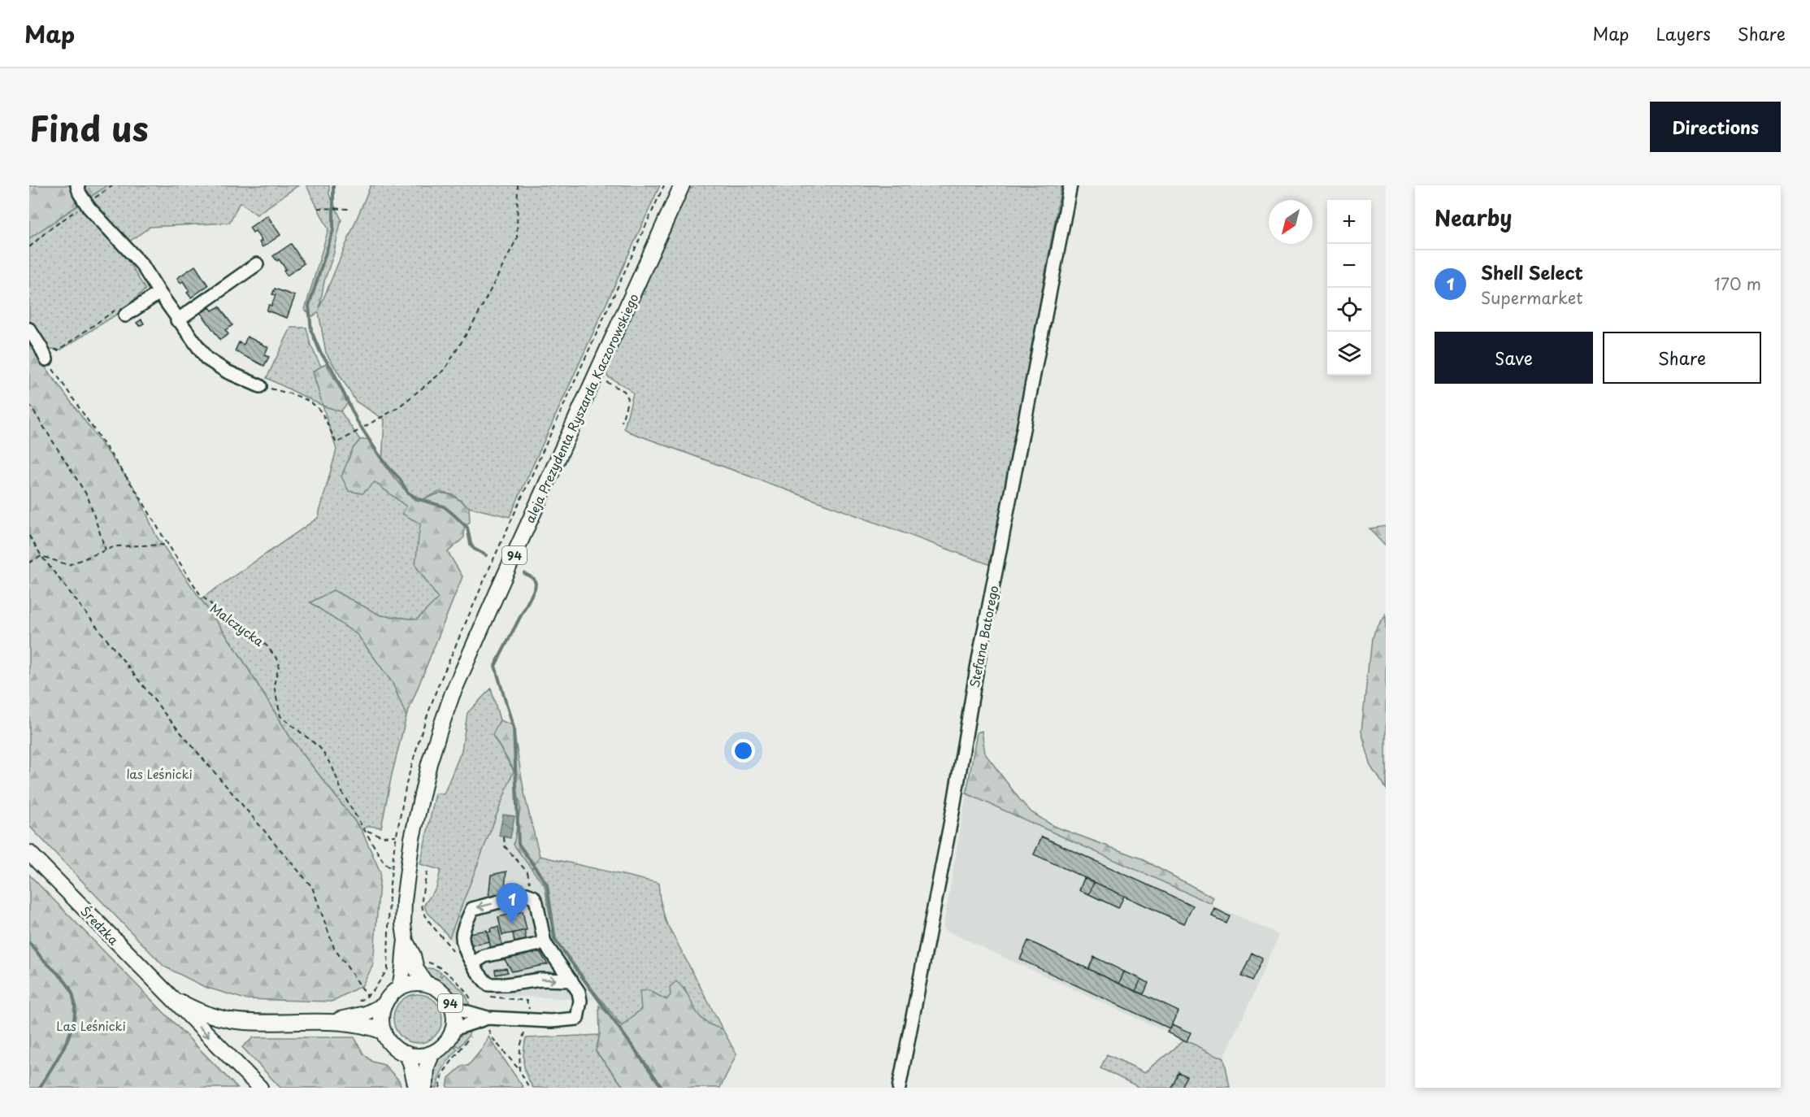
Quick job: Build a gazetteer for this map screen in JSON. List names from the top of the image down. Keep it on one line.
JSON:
{"streets":{"main road":["aleja Prezydenta Ryszarda Kaczorowskiego","94","Średzka"],"street":["Stefana Batorego"],"path":["Malczycka"]},"crossings":[["aleja Prezydenta Ryszarda Kaczorowskiego","94"]],"one_way":["Średzka"],"parks":["las Leśnicki","Las Leśnicki"],"north":"bottom left","page":{"header":"Map","nav":["Map","Layers","Share"],"title":"Find us","buttons":["Directions",["Save","Share"]],"heading":"Nearby","map_buttons":["+","−"],"list":[{"mark":"1","name":"Shell Select","note":"Supermarket","value":"170 m"}],"pins":"1"}}
